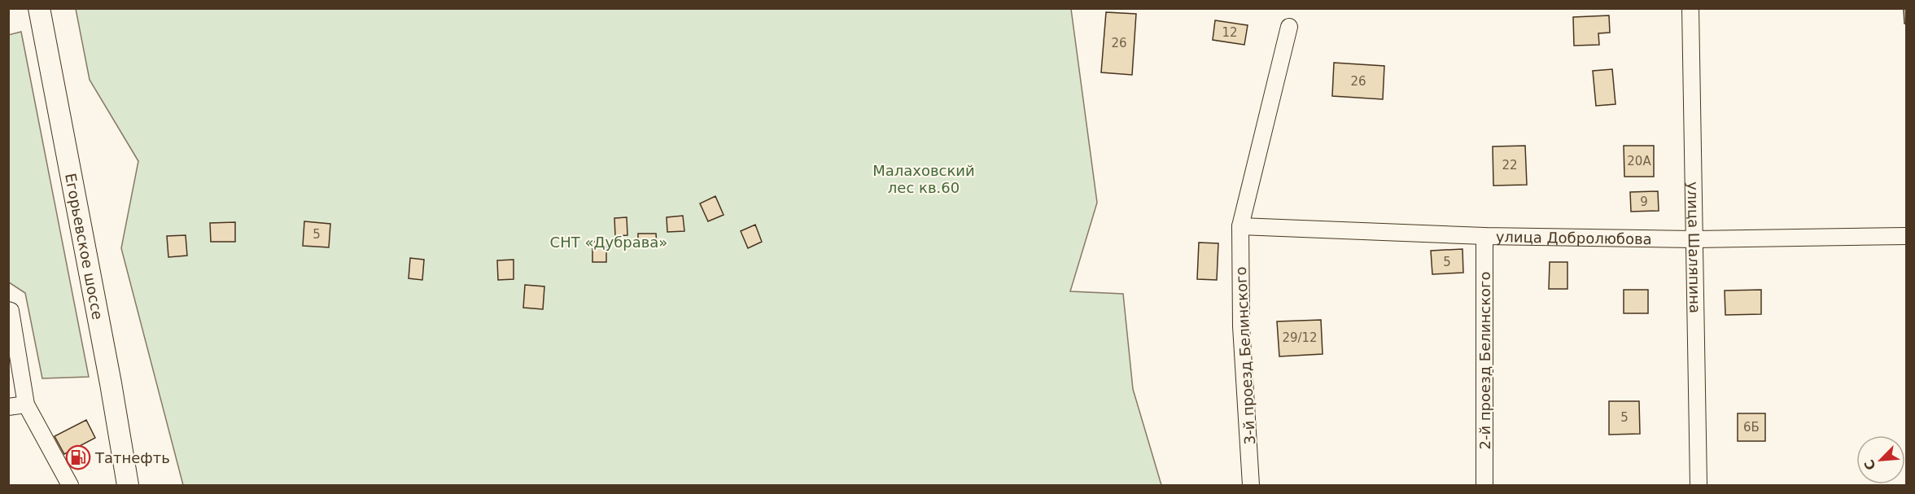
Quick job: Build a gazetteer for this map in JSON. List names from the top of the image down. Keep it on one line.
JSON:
{"streets":{"main road":["Егорьевское шоссе"],"street":["улица Добролюбова","улица Шаляпина","3-й проезд Белинского","2-й проезд Белинского"]},"crossings":[["улица Добролюбова","улица Шаляпина"],["улица Добролюбова","3-й проезд Белинского"],["улица Добролюбова","2-й проезд Белинского"]],"parks":["Малаховский лес кв.60","СНТ «Дубрава»"],"places":{"fuel station":["Татнефть"]},"house_numbers":["12","26","26","20А","22","9","5","5","29/12","5","6Б"],"north":"bottom left"}
